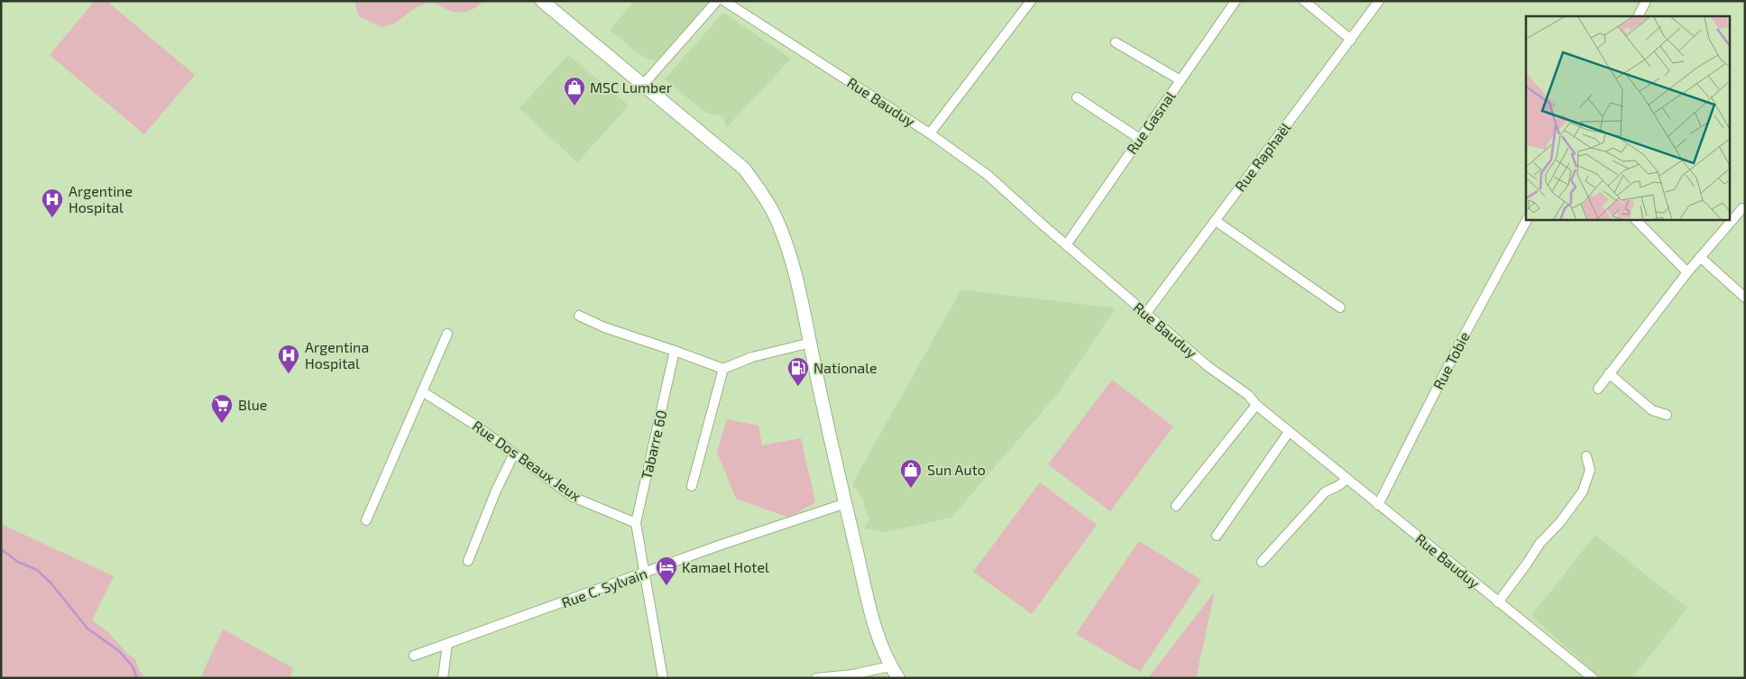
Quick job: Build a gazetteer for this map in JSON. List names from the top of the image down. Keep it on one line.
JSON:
{"streets":{"street":["Rue Bauduy","Rue Gasnal","Rue Raphaël","Rue Tobie","Tabarre 60","Rue Dos Beaux Jeux","Rue C. Sylvain"]},"crossings":[["Rue Bauduy","Rue Gasnal"],["Rue Bauduy","Rue Raphaël"],["Rue Bauduy","Rue Tobie"],["Tabarre 60","Rue Dos Beaux Jeux"],["Tabarre 60","Rue C. Sylvain"]],"places":{"shop":["MSC Lumber","Sun Auto"],"hospital":["Argentine Hospital","Argentina Hospital"],"fuel station":["Nationale"],"supermarket":["Blue"],"hotel":["Kamael Hotel"]}}
